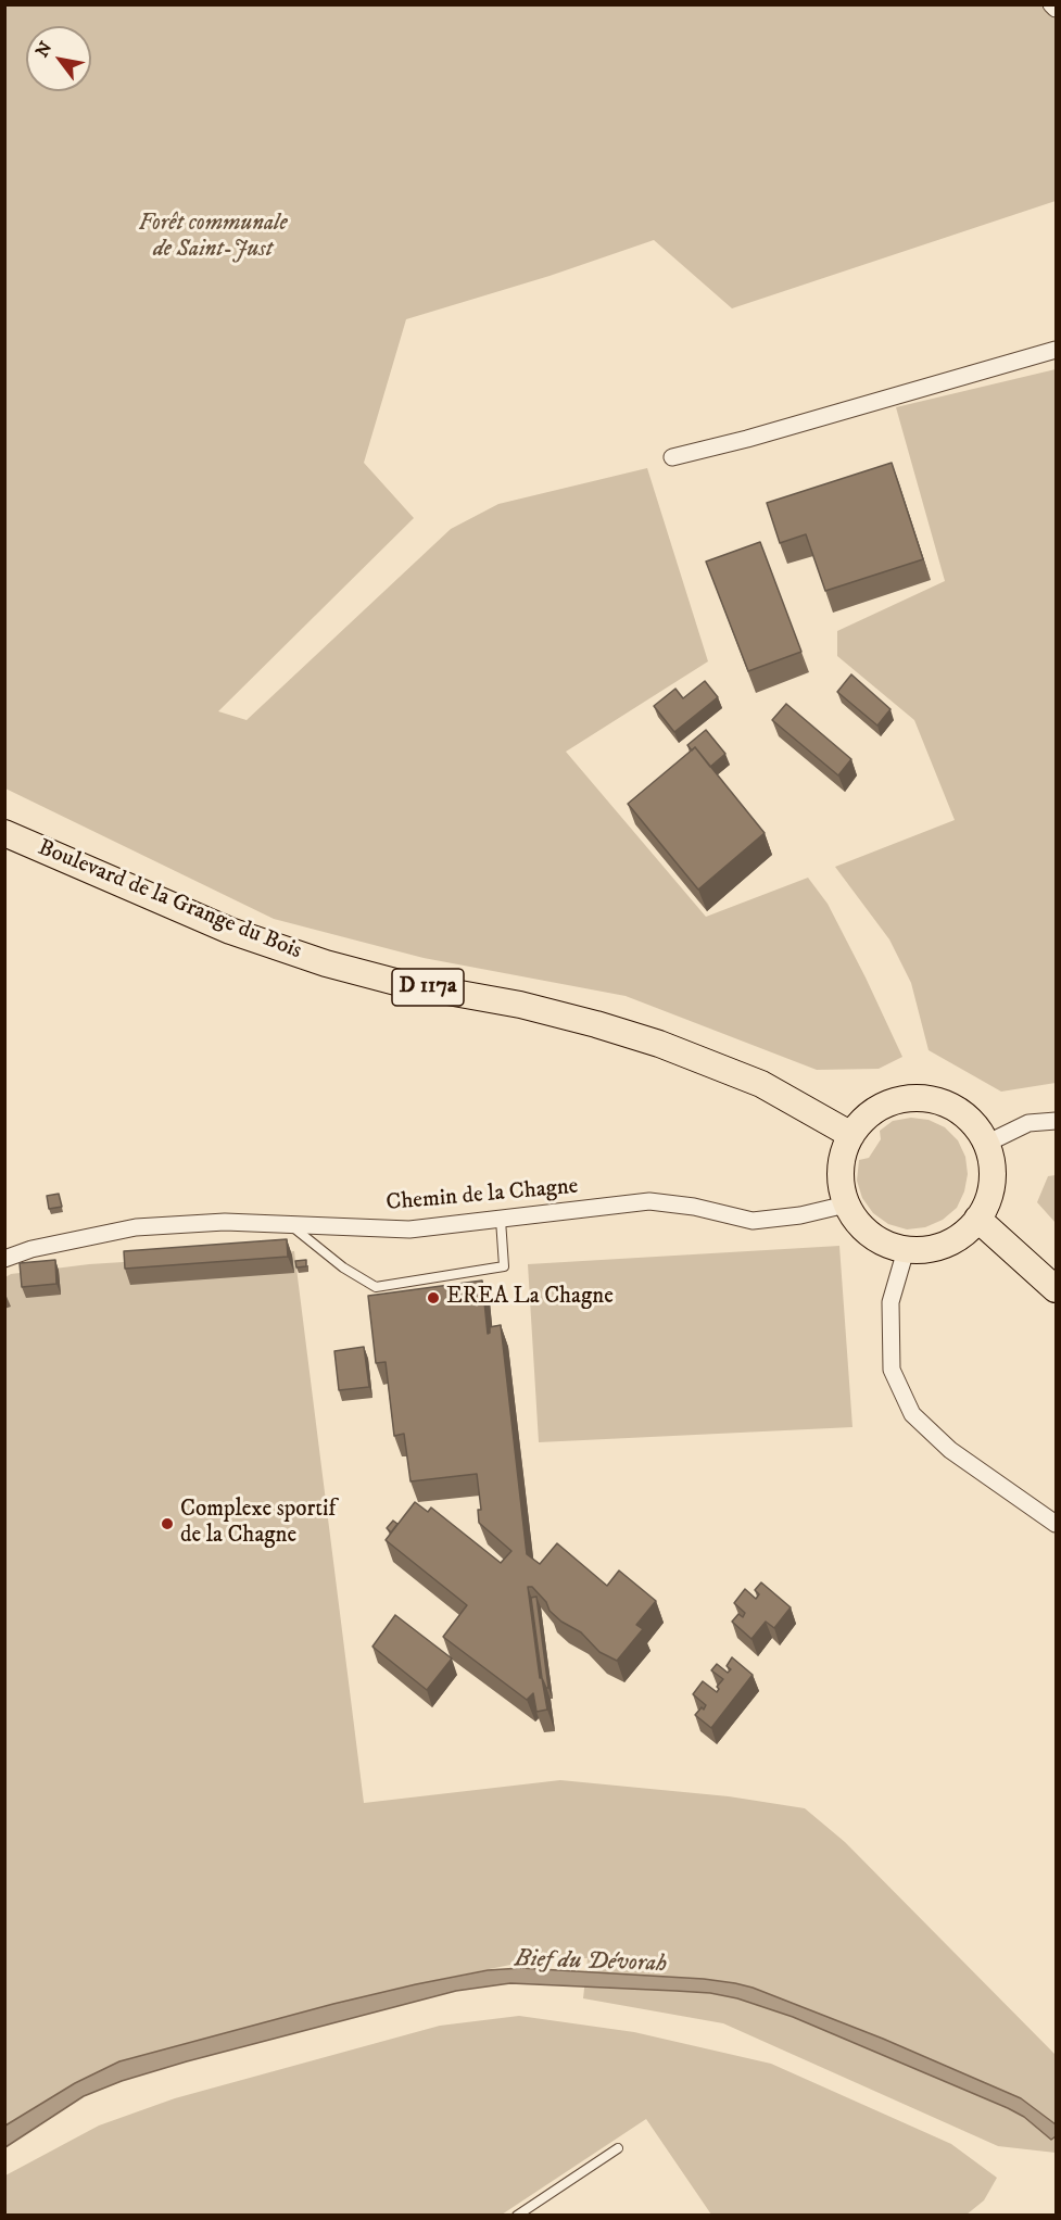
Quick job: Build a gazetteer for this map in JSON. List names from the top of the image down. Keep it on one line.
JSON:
{"streets":{"main road":["Boulevard de la Grange du Bois","D 117a"],"street":["Chemin de la Chagne"]},"crossings":[["Boulevard de la Grange du Bois","Chemin de la Chagne"]],"water":["Bief du Dévorah"],"parks":["Forêt communale de Saint-Just"],"places":["EREA La Chagne","Complexe sportif de la Chagne"],"north":"top left"}
